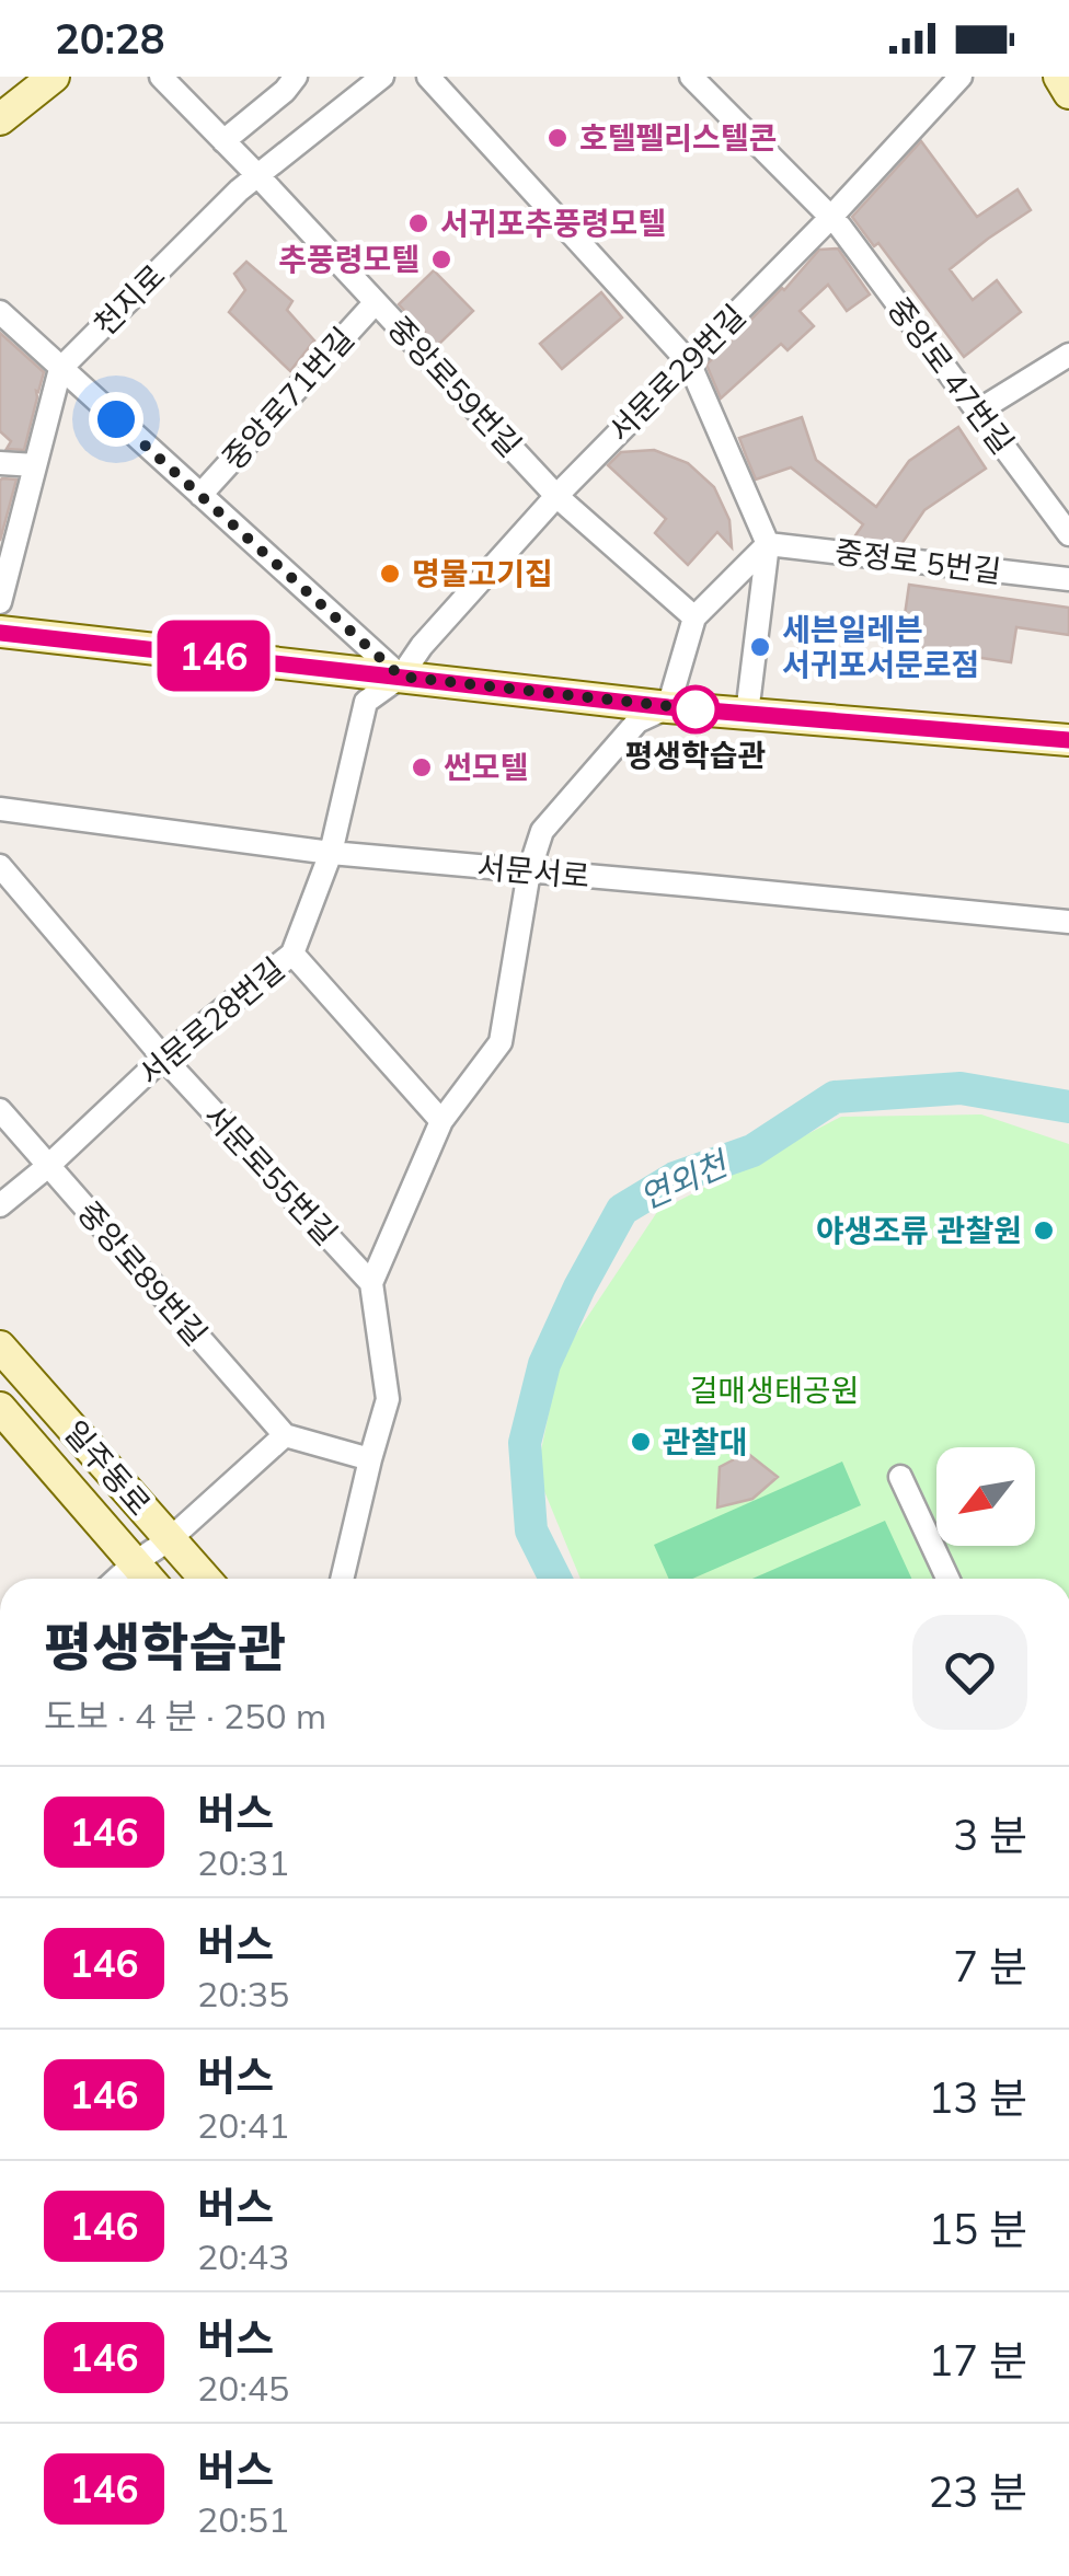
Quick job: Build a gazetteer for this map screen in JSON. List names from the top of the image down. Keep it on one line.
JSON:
{"streets":{"street":["천지로","서문로29번길","중앙로 47번길","중앙로59번길","중앙로71번길","중정로 5번길","서문서로","서문로28번길","서문로55번길","중앙로89번길","일주동로"]},"crossings":[["천지로","중앙로59번길"],["천지로","중앙로71번길"],["서문로29번길","중앙로 47번길"],["서문로29번길","중앙로59번길"],["서문로29번길","중앙로71번길"],["서문로29번길","서문로28번길"],["중앙로59번길","중앙로71번길"],["중앙로71번길","서문로28번길"],["서문서로","서문로28번길"],["서문로28번길","서문로55번길"],["서문로28번길","중앙로89번길"]],"water":["연외천"],"parks":["걸매생태공원"],"places":["호텔펠리스텔콘","서귀포추풍령모텔","추풍령모텔","명물고기집","세븐일레븐 서귀포서문로점","평생학습관","썬모텔","야생조류 관찰원","관찰대"],"lines":["bus line 146"],"north":"bottom left","page":{"status":"20:28","on_map":"146","heading":["평생학습관","도보 · 4 분 · 250 m"],"list":[{"mark":"146","name":"버스","note":"20:31","value":"3 분"},{"mark":"146","name":"버스","note":"20:35","value":"7 분"},{"mark":"146","name":"버스","note":"20:41","value":"13 분"},{"mark":"146","name":"버스","note":"20:43","value":"15 분"},{"mark":"146","name":"버스","note":"20:45","value":"17 분"},{"mark":"146","name":"버스","note":"20:51","value":"23 분"}]}}
